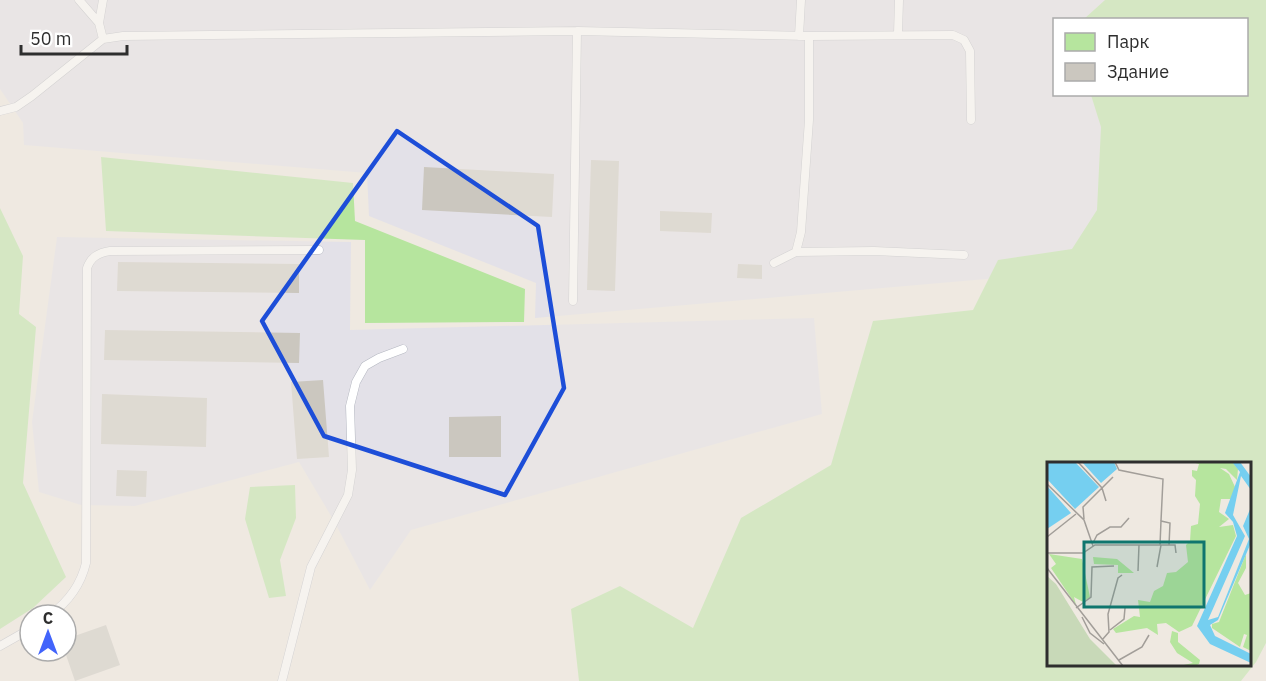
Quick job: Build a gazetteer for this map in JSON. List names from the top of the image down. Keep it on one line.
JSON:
{"legend":["Парк","Здание"],"scale_bar":"50 m","north":"top"}
